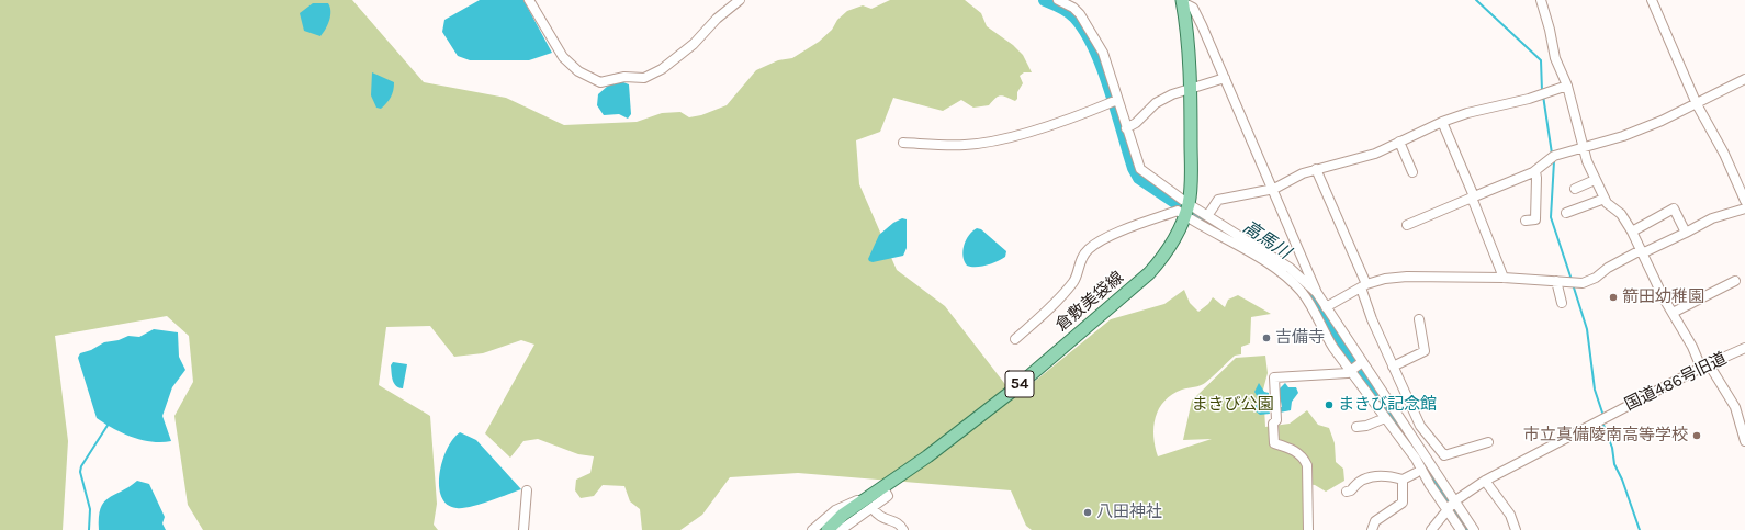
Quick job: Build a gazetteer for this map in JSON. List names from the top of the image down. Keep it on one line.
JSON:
{"streets":{"main road":["倉敷美袋線","54"],"street":["国道486号旧道"]},"water":["高馬川"],"parks":["まきび公園"],"places":["箭田幼稚園","吉備寺","まきび記念館","市立真備陵南高等学校","八田神社"]}
